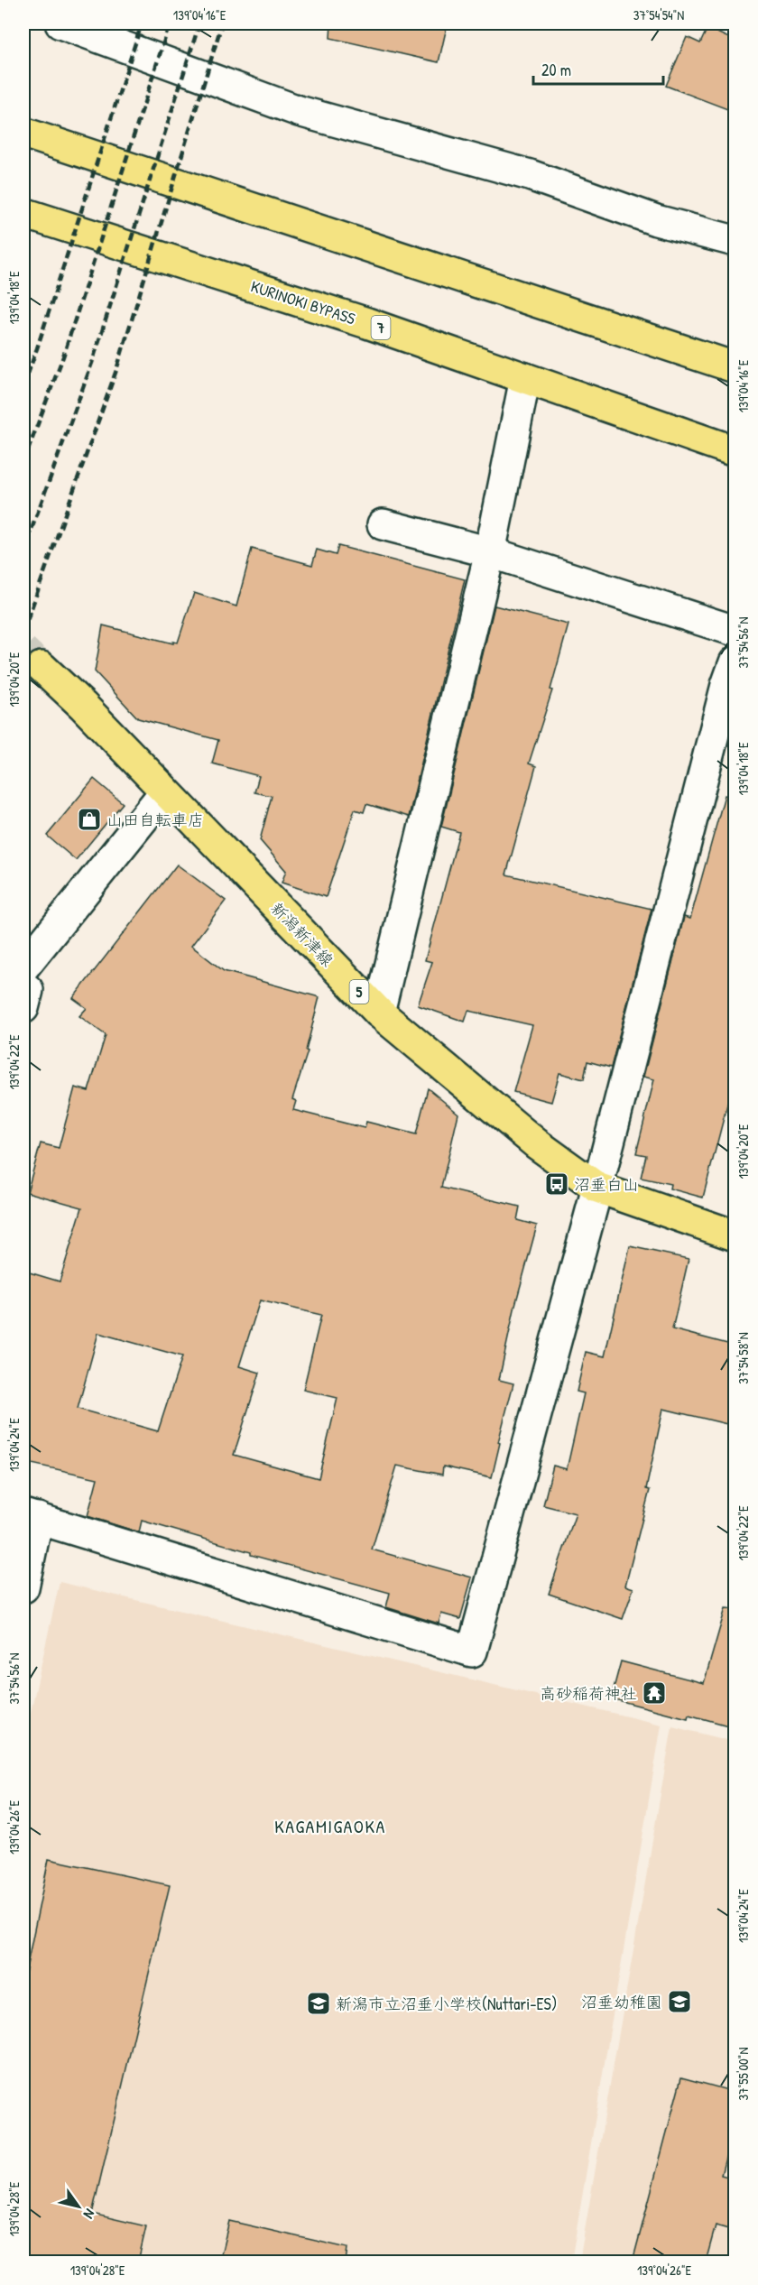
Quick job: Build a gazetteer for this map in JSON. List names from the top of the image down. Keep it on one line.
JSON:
{"streets":{"main road":["KURINOKI BYPASS","7","新潟新津線","5"]},"districts":["KAGAMIGAOKA"],"places":{"shop":["山田自転車店"],"bus stop":["沼垂白山"],"temple":["高砂稲荷神社"],"school or university":["沼垂幼稚園","新潟市立沼垂小学校(Nuttari-ES)"]},"scale_bar":"20 m","north":"bottom right","coordinates":["139°04'16\"E","37°54'54\"N","139°04'18\"E","37°54'56\"N","139°04'20\"E","139°04'22\"E","37°54'58\"N","139°04'24\"E","139°04'26\"E","37°55'00\"N","139°04'28\"E"]}
